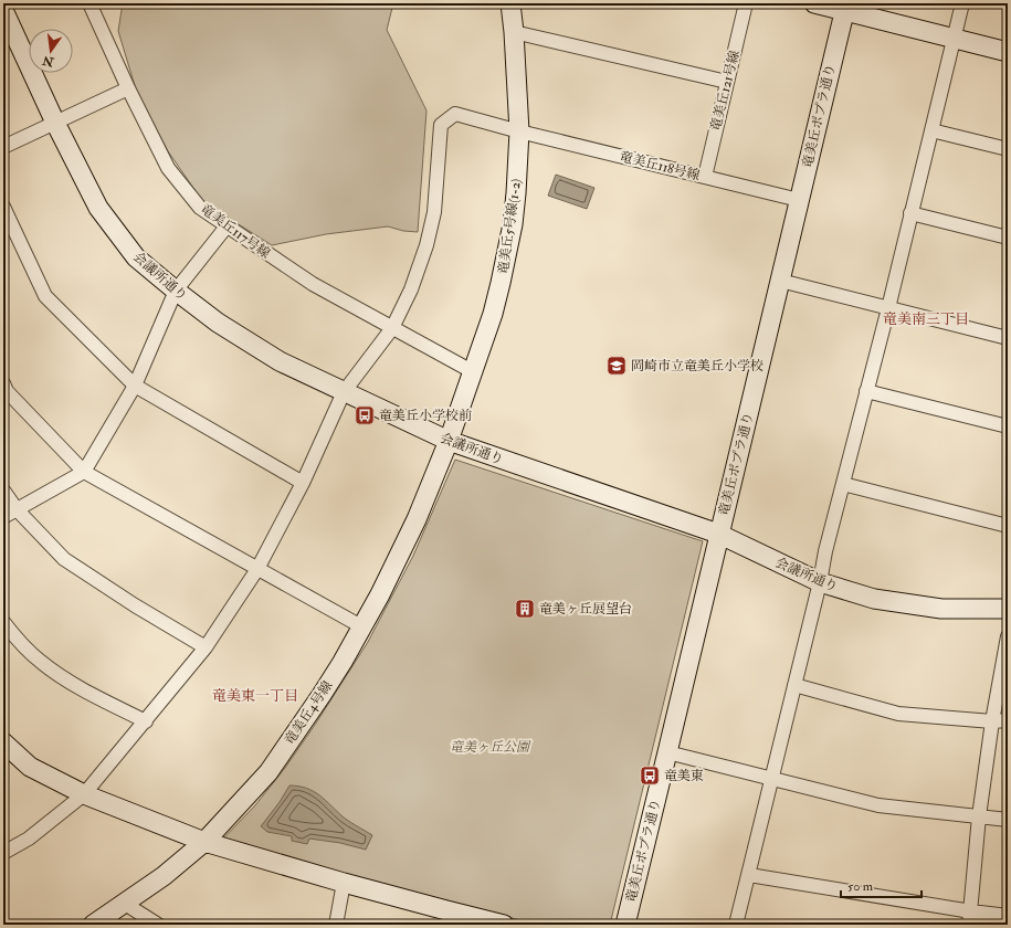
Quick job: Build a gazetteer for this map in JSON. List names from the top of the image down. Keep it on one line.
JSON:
{"streets":{"street":["竜美丘121号線","竜美丘ポプラ通り","竜美丘118号線","竜美丘5号線(1-2)","竜美丘117号線","会議所通り","竜美丘4号線"]},"crossings":[["竜美丘121号線","竜美丘118号線"],["竜美丘ポプラ通り","竜美丘118号線"],["竜美丘ポプラ通り","会議所通り"],["竜美丘118号線","竜美丘5号線(1-2)"],["竜美丘118号線","竜美丘117号線"],["竜美丘5号線(1-2)","竜美丘117号線"],["竜美丘5号線(1-2)","会議所通り"],["竜美丘5号線(1-2)","竜美丘4号線"],["会議所通り","竜美丘4号線"]],"districts":["竜美南三丁目","竜美東一丁目"],"parks":["竜美ヶ丘公園"],"places":{"school or university":["岡崎市立竜美丘小学校"],"bus stop":["竜美丘小学校前","竜美東"],"building":["竜美ヶ丘展望台"]},"scale_bar":"50 m","north":"bottom"}
